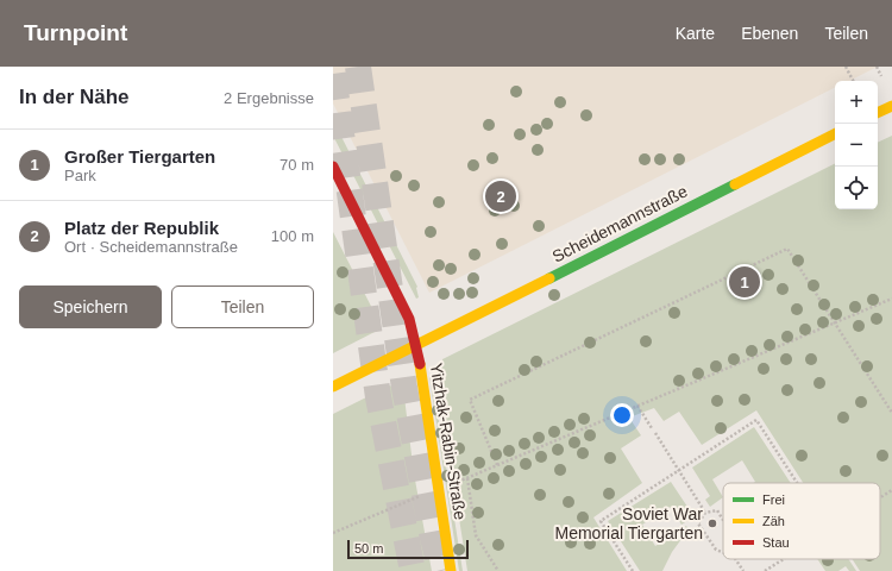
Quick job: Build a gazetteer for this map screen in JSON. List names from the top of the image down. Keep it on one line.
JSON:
{"streets":{"street":["Scheidemannstraße","Yitzhak-Rabin-Straße"]},"crossings":[["Scheidemannstraße","Yitzhak-Rabin-Straße"]],"places":["Soviet War Memorial Tiergarten"],"legend":["Frei","Zäh","Stau"],"scale_bar":"50 m","page":{"header":"Turnpoint","nav":["Karte","Ebenen","Teilen"],"heading":["In der Nähe","2 Ergebnisse"],"map_buttons":["+","−"],"list":[{"mark":"1","name":"Großer Tiergarten","note":"Park","value":"70 m"},{"mark":"2","name":"Platz der Republik","note":"Ort · Scheidemannstraße","value":"100 m"}],"pins":["2","1"],"buttons":["Speichern","Teilen"],"scale":"50 m"}}
